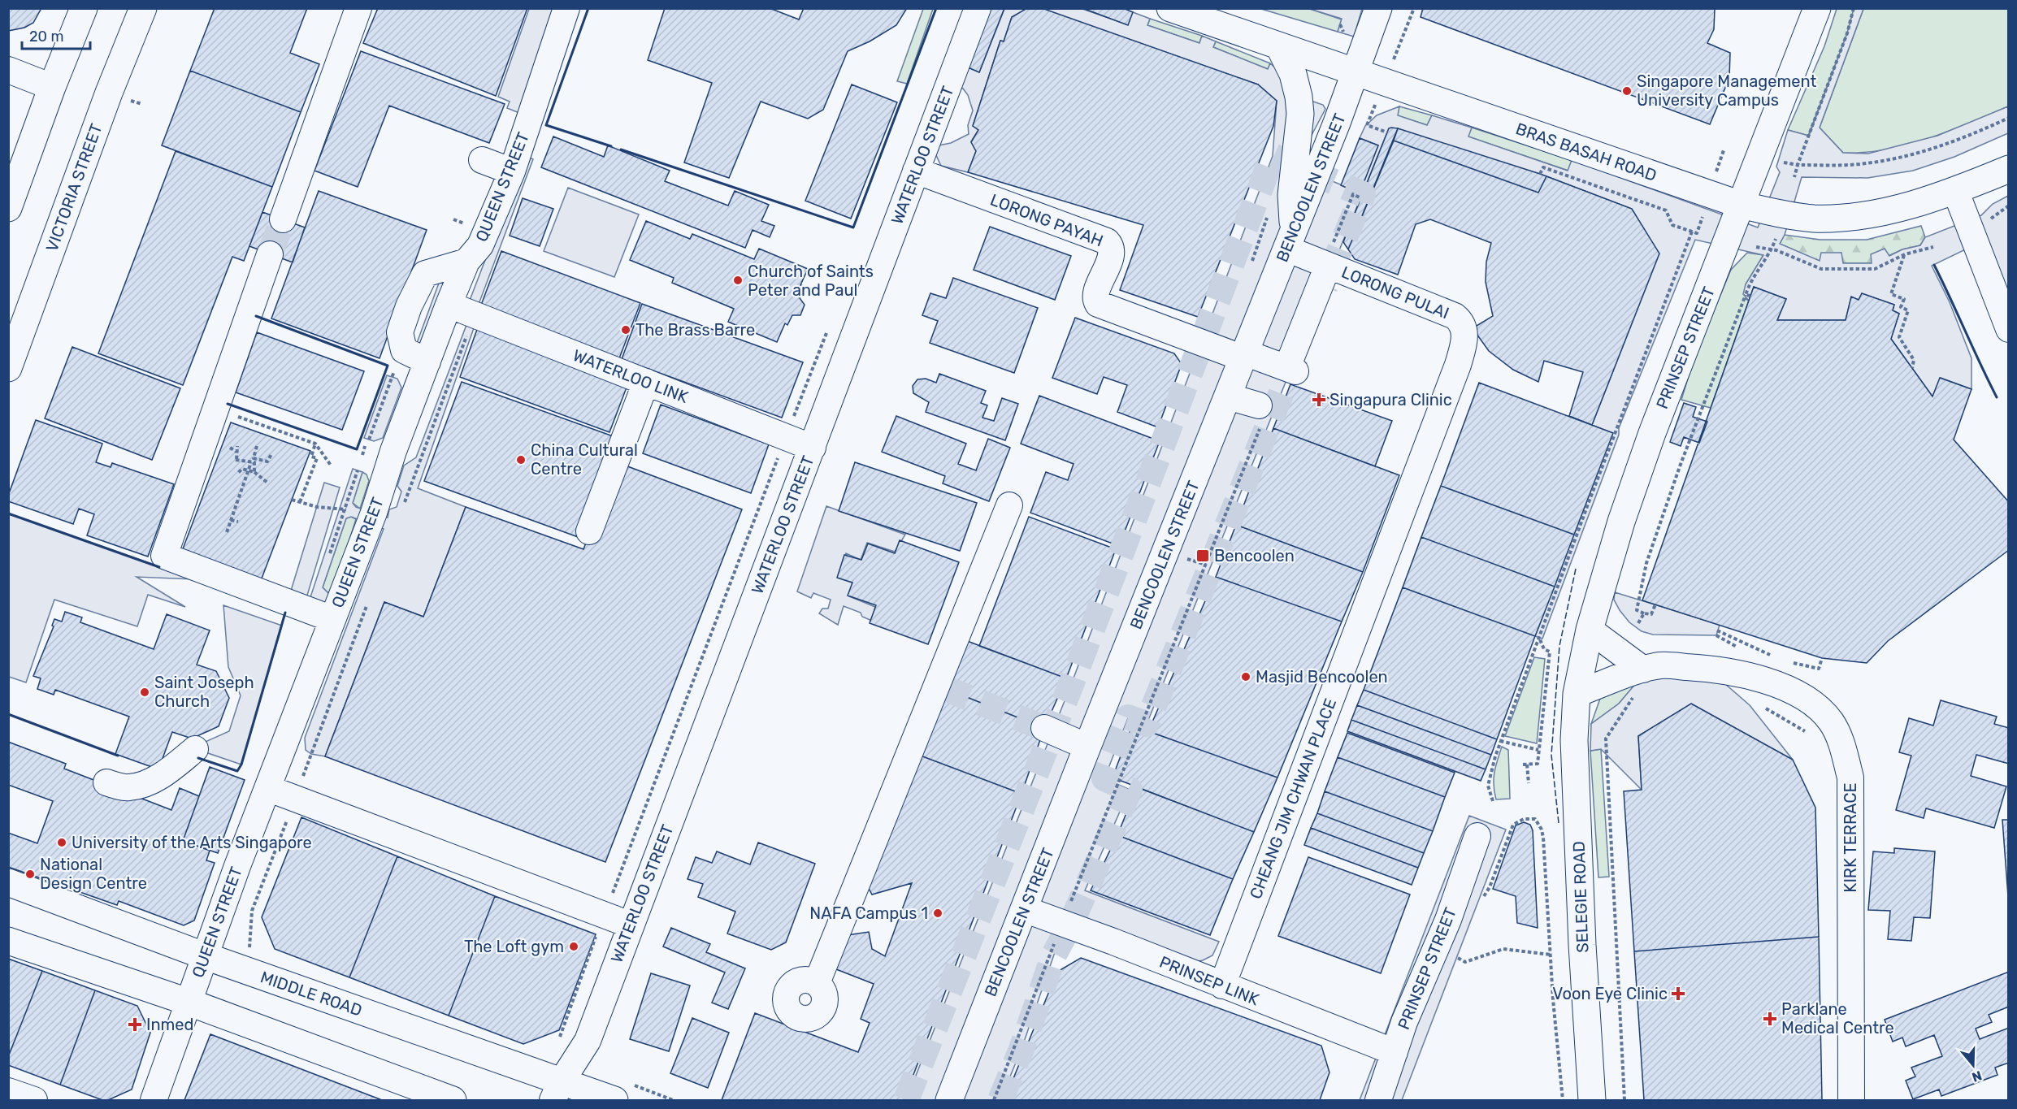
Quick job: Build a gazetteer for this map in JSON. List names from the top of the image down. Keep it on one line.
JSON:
{"streets":{"main road":["BRAS BASAH ROAD","VICTORIA STREET","BENCOOLEN STREET","PRINSEP STREET","SELEGIE ROAD","MIDDLE ROAD"],"street":["WATERLOO STREET","QUEEN STREET","LORONG PAYAH","LORONG PULAI","WATERLOO LINK","CHEANG JIM CHWAN PLACE","KIRK TERRACE","PRINSEP LINK"]},"crossings":[["BRAS BASAH ROAD","BENCOOLEN STREET"],["BRAS BASAH ROAD","PRINSEP STREET"],["WATERLOO STREET","LORONG PAYAH"],["WATERLOO STREET","WATERLOO LINK"],["WATERLOO STREET","MIDDLE ROAD"],["QUEEN STREET","WATERLOO LINK"],["QUEEN STREET","MIDDLE ROAD"],["BENCOOLEN STREET","LORONG PAYAH"],["BENCOOLEN STREET","LORONG PULAI"],["BENCOOLEN STREET","PRINSEP LINK"],["LORONG PULAI","CHEANG JIM CHWAN PLACE"],["PRINSEP STREET","KIRK TERRACE"],["PRINSEP STREET","SELEGIE ROAD"],["PRINSEP STREET","PRINSEP LINK"],["CHEANG JIM CHWAN PLACE","PRINSEP LINK"],["KIRK TERRACE","SELEGIE ROAD"]],"places":{"other":["Singapore Management University Campus","Church of Saints Peter and Paul","The Brass Barre","China Cultural Centre","Masjid Bencoolen","Saint Joseph Church","University of the Arts Singapore","National Design Centre","NAFA Campus 1","The Loft gym"],"health":["Singapura Clinic","Voon Eye Clinic","Parklane Medical Centre","Inmed"],"transit":["Bencoolen"]},"scale_bar":"20 m","north":"bottom"}
